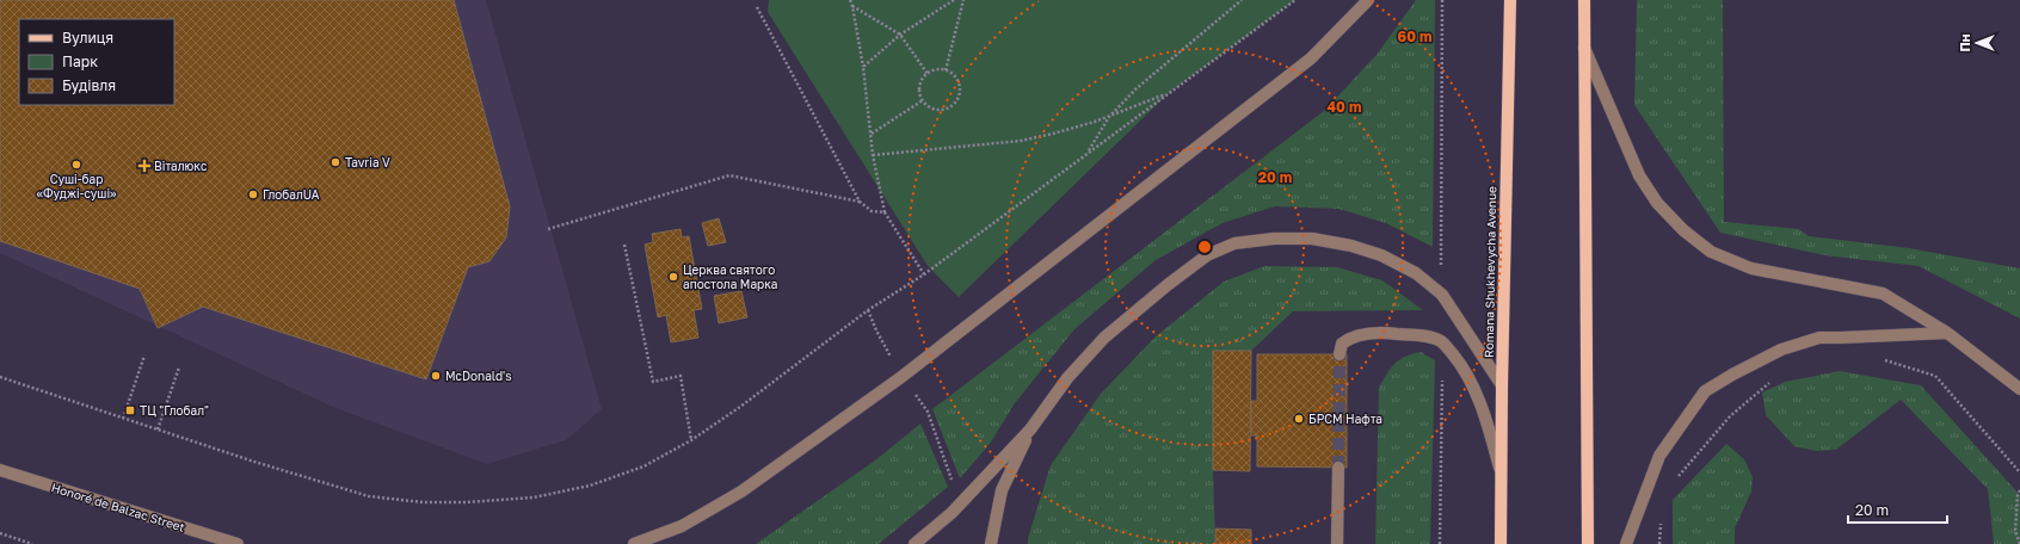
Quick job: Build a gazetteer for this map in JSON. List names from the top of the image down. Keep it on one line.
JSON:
{"streets":{"main road":["Romana Shukhevycha Avenue"],"street":["Honoré de Balzac Street"]},"places":{"other":["Tavria V","Суші-бар «Фуджі-суші»","ГлобалUA","Церква святого апостола Марка","McDonald's","БРСМ Нафта"],"health":["Віталюкс"],"transit":["ТЦ \"Глобал\""]},"legend":["Вулиця","Парк","Будівля"],"scale_bar":"20 m","north":"left","rings":["60 m","40 m","20 m"]}
